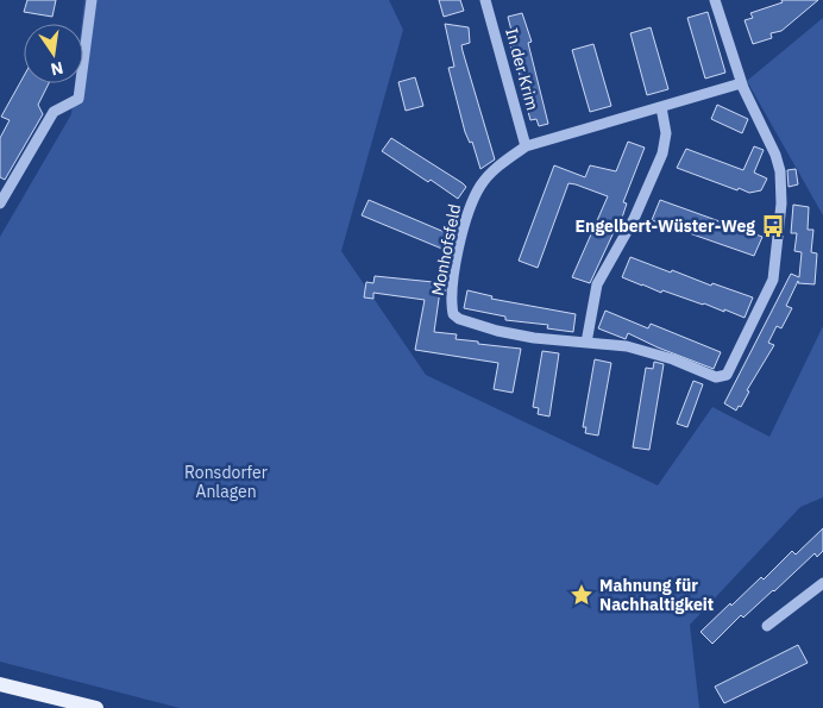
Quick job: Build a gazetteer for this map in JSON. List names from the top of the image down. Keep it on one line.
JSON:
{"streets":{"street":["In der Krim","Monhofsfeld"]},"crossings":[["In der Krim","Monhofsfeld"]],"parks":["Ronsdorfer Anlagen"],"places":{"bus stop":["Engelbert-Wüster-Weg"],"place":["Mahnung für Nachhaltigkeit"]},"north":"bottom"}
